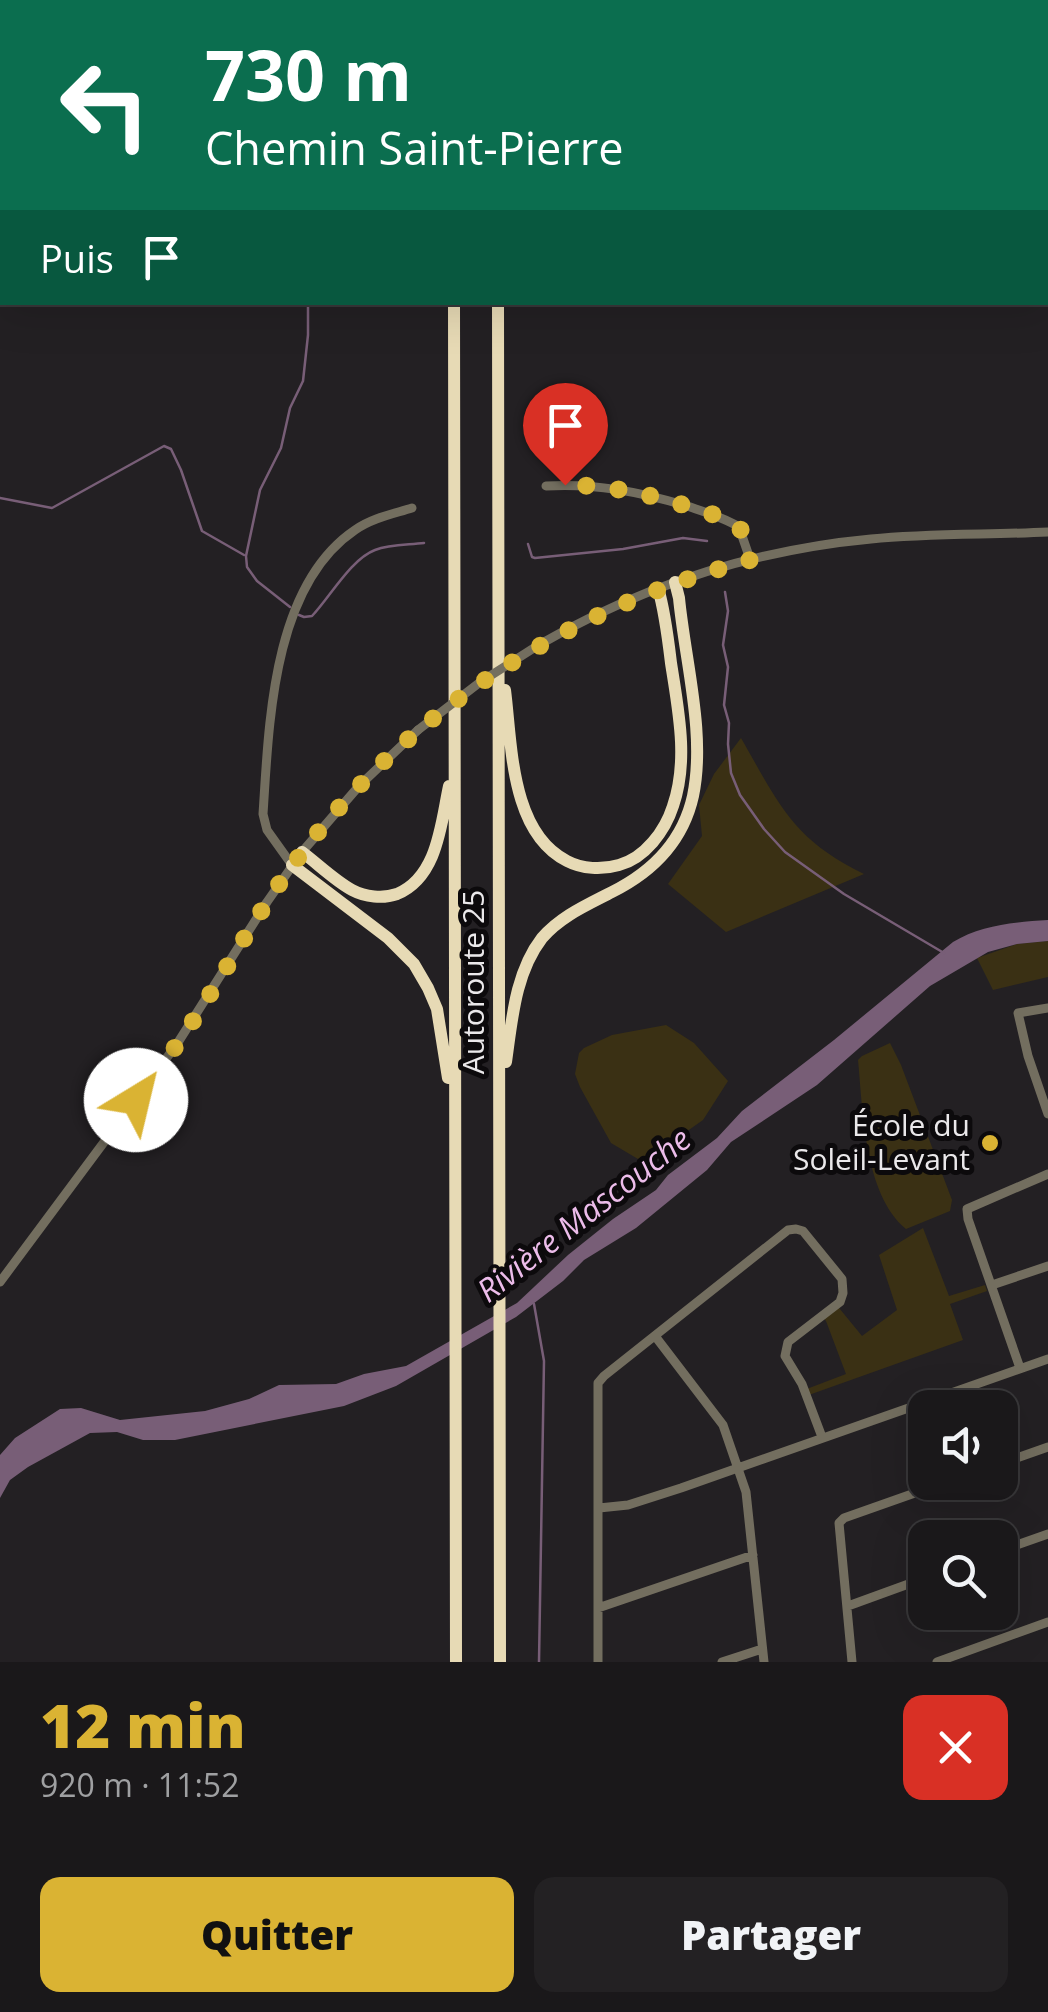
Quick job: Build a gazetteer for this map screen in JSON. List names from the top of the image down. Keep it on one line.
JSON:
{"streets":{"highway":["Autoroute 25"]},"water":["Rivière Mascouche"],"places":["École du Soleil-Levant"],"page":{"turn":["730 m","Chemin Saint-Pierre"],"then":"Puis","heading":["12 min","920 m · 11:52"],"buttons":["Quitter","Partager"]}}
